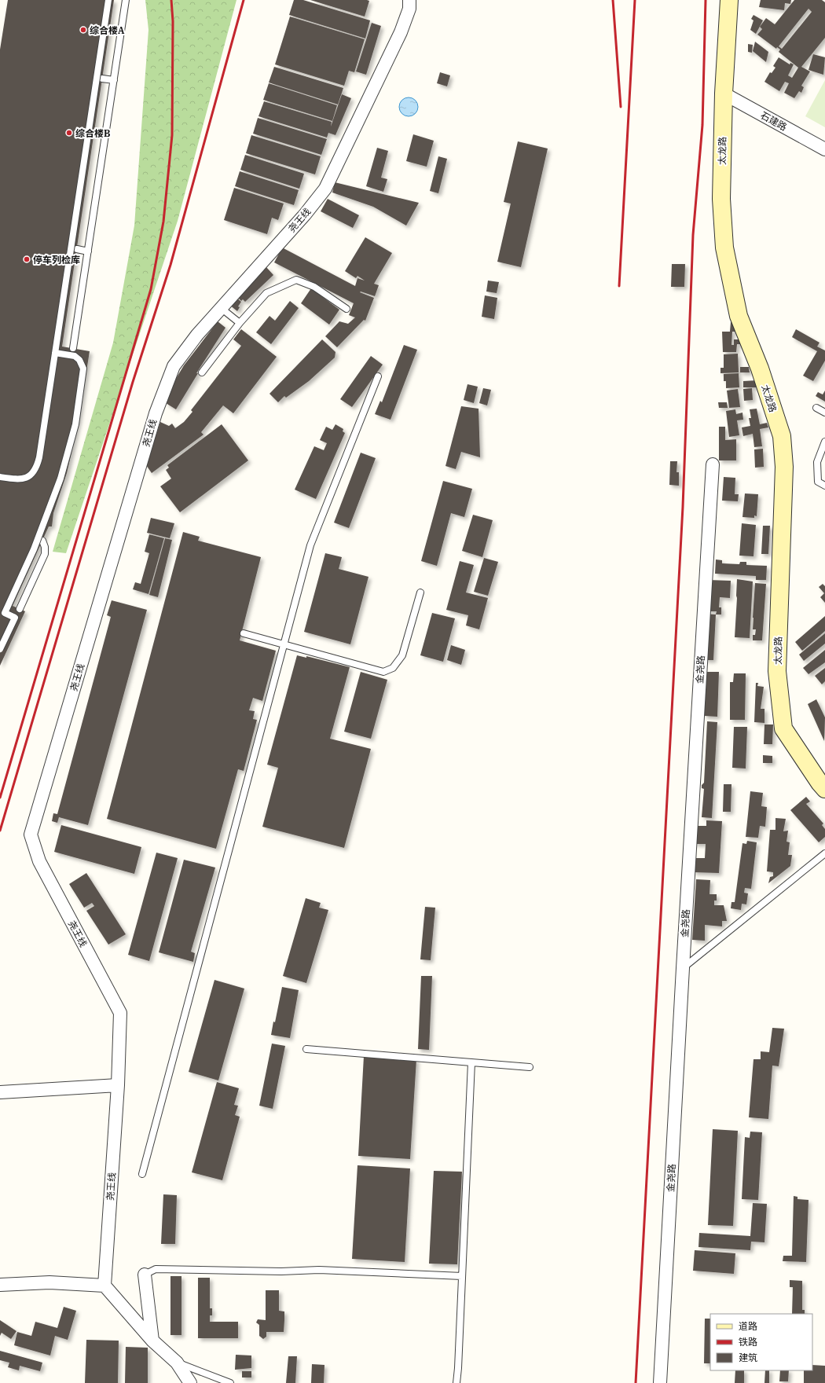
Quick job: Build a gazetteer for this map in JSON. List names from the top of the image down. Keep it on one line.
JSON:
{"streets":{"street":["石建路","太龙路","尧王线","金尧路"]},"crossings":[["石建路","太龙路"]],"places":["综合楼A","综合楼B","停车列检库"],"legend":["道路","铁路","建筑"]}
